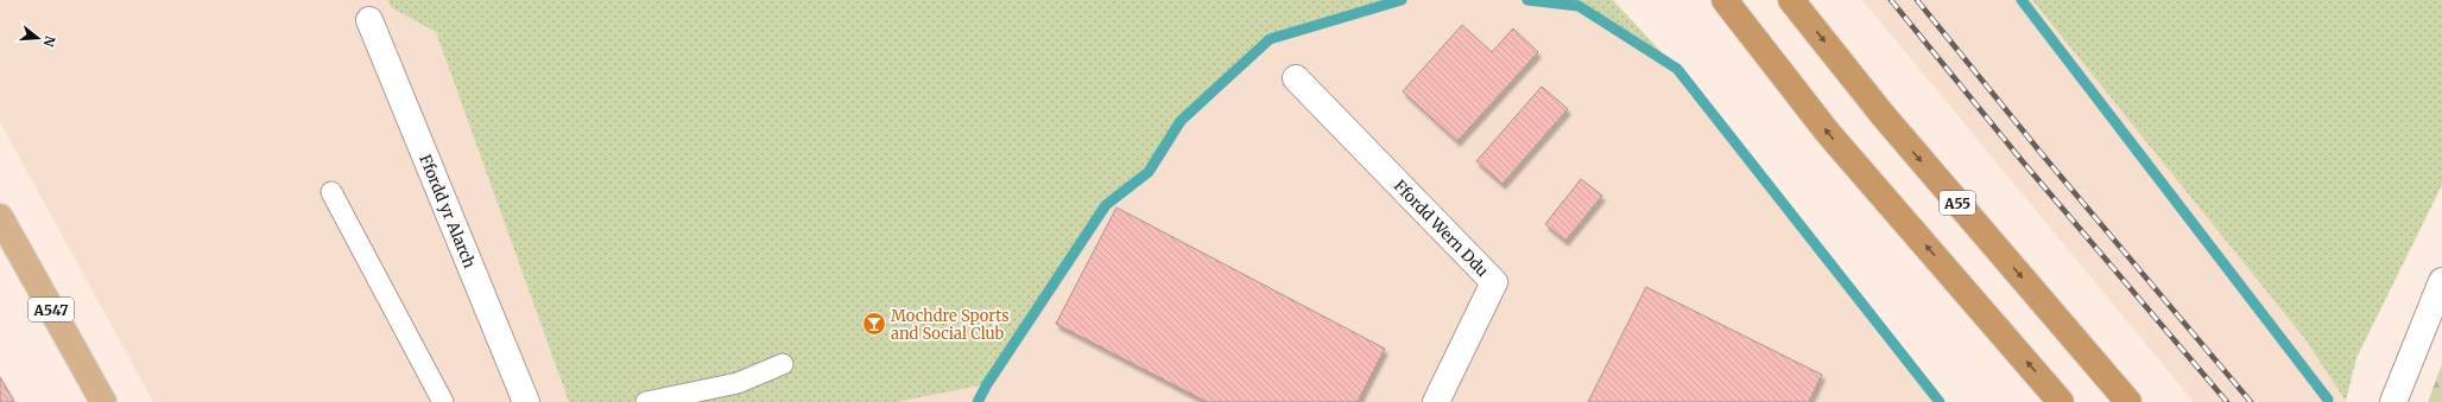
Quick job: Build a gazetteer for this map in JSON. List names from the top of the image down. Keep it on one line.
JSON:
{"streets":{"highway":["A55"],"main road":["A547"],"street":["Ffordd yr Alarch","Ffordd Wern Ddu"]},"places":{"bar":["Mochdre Sports and Social Club"]},"north":"right"}
